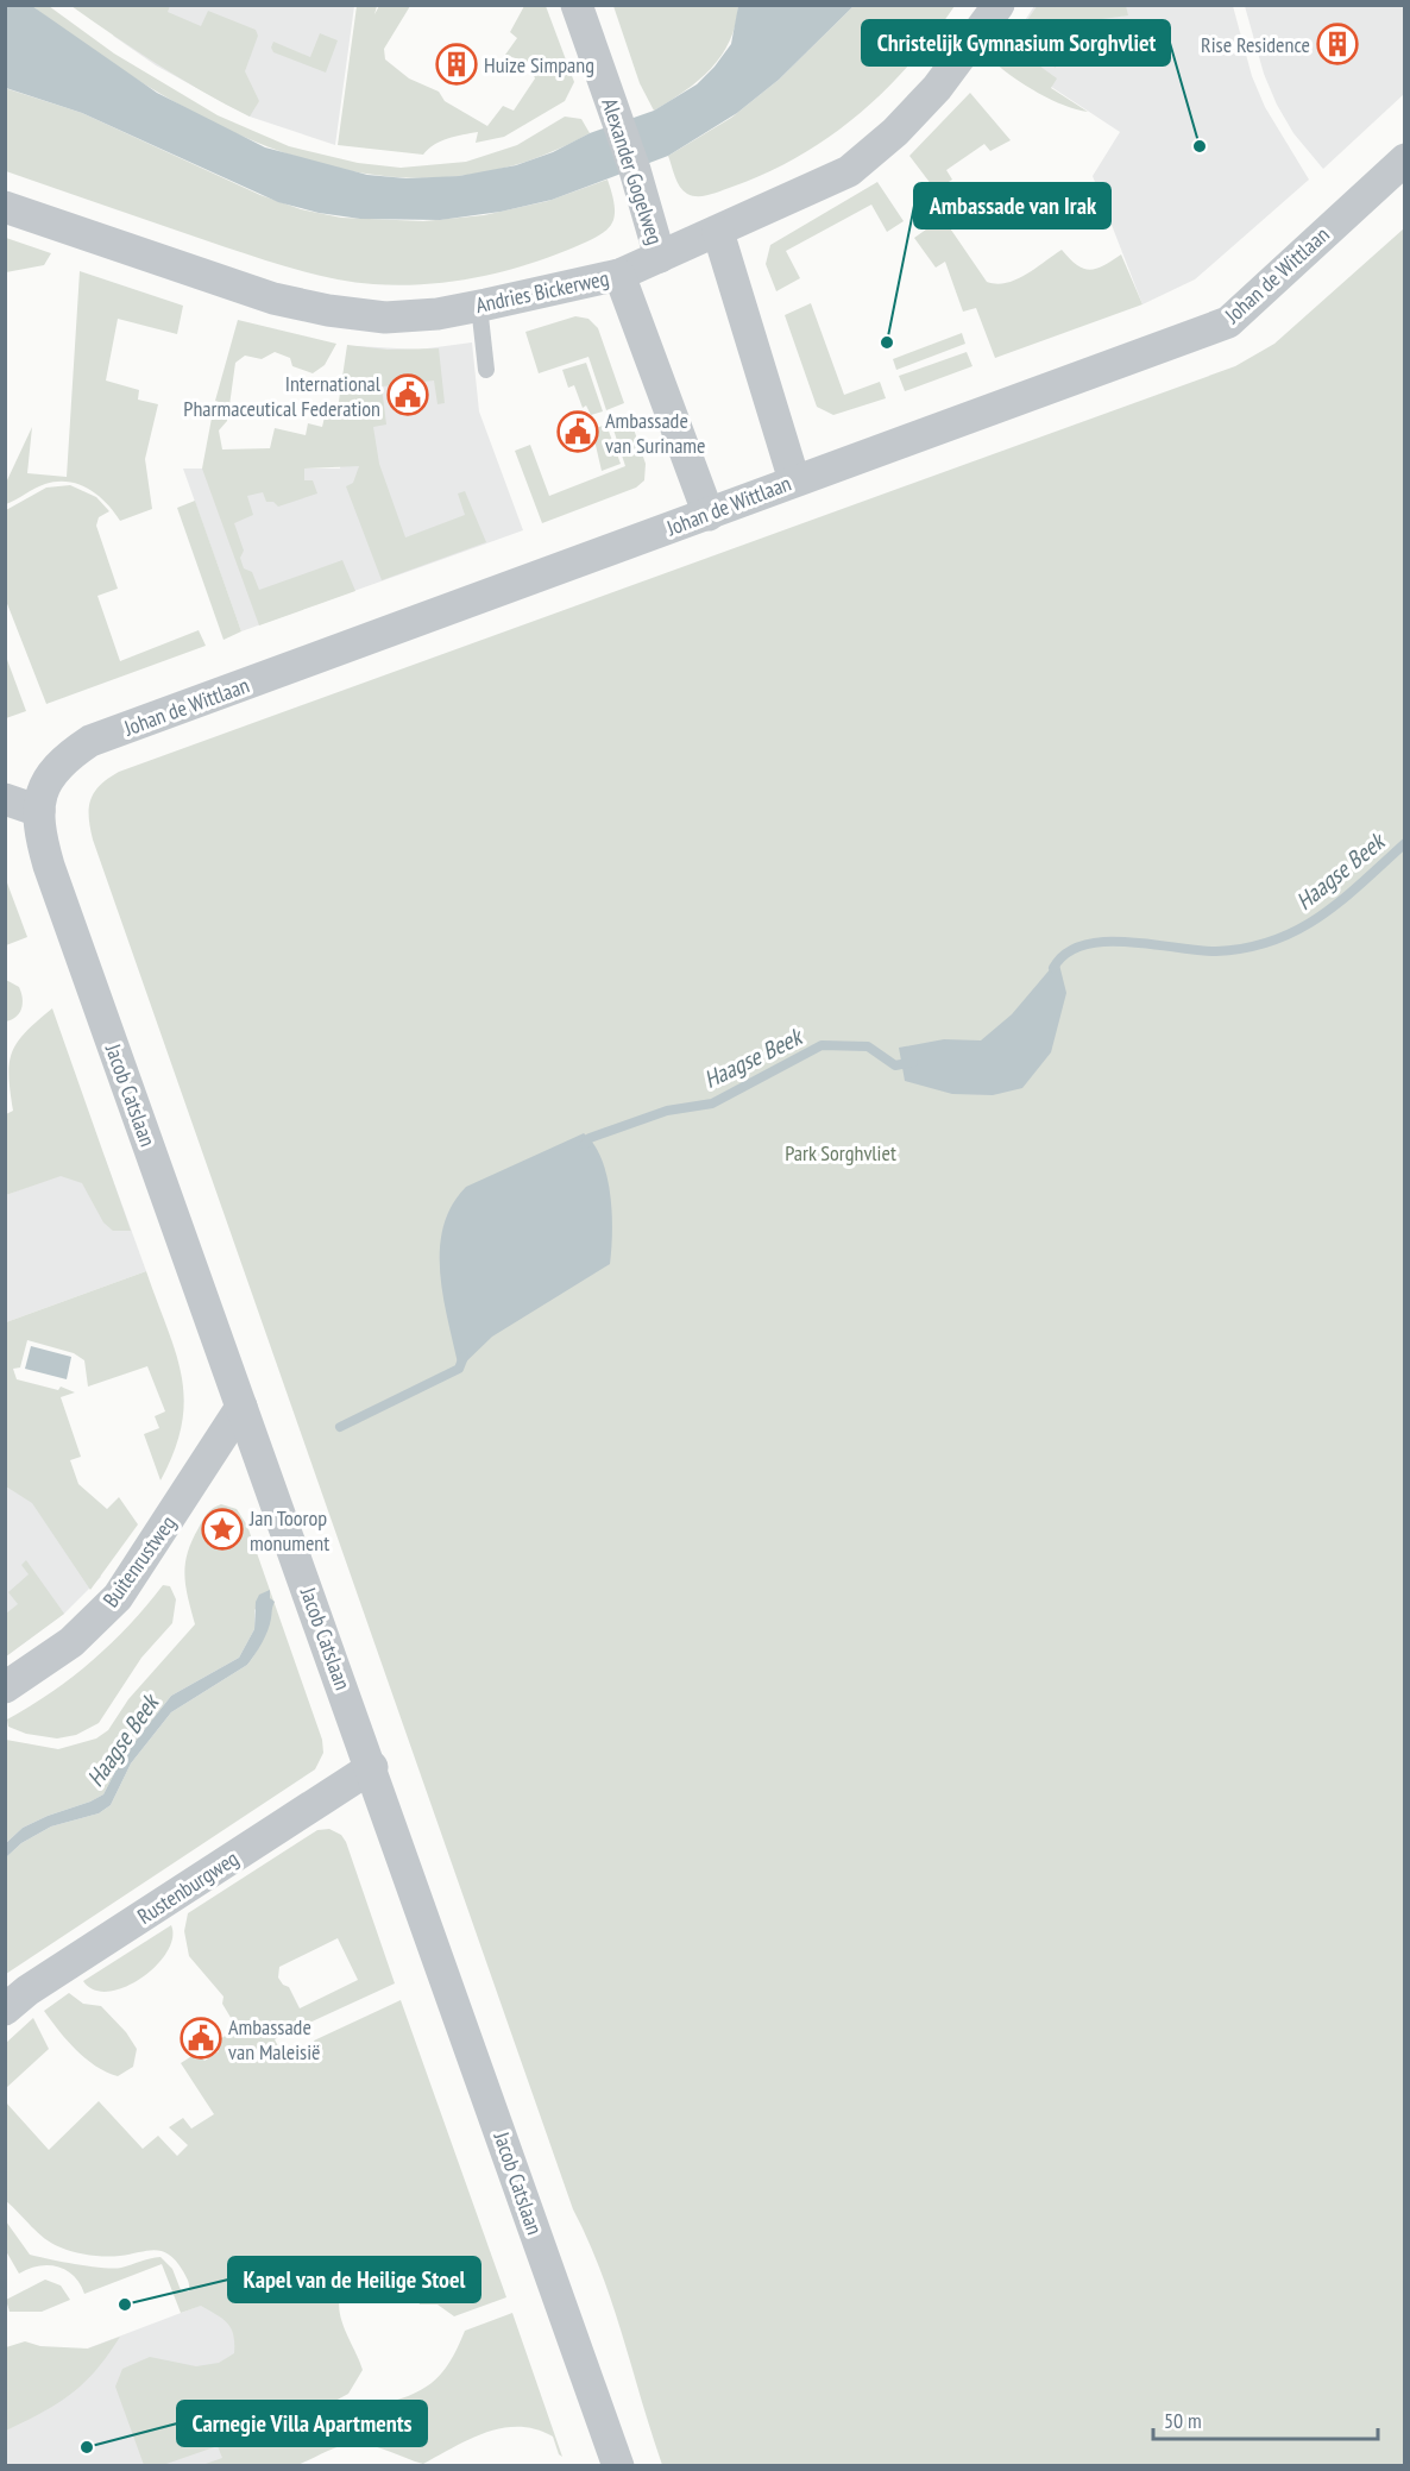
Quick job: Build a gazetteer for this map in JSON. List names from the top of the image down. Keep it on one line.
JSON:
{"streets":{"street":["Alexander Gogelweg","Johan de Wittlaan","Andries Bickerweg","Jacob Catslaan","Buitenrustweg","Rustenburgweg"]},"crossings":[["Alexander Gogelweg","Andries Bickerweg"],["Johan de Wittlaan","Jacob Catslaan"],["Jacob Catslaan","Buitenrustweg"],["Jacob Catslaan","Rustenburgweg"]],"water":["Haagse Beek"],"parks":["Park Sorghvliet"],"places":{"building":["Rise Residence","Huize Simpang"],"other":["Christelijk Gymnasium Sorghvliet","Ambassade van Irak","Kapel van de Heilige Stoel","Carnegie Villa Apartments"],"public building":["International Pharmaceutical Federation","Ambassade van Suriname","Ambassade van Maleisië"],"place":["Jan Toorop monument"]},"scale_bar":"50 m"}
